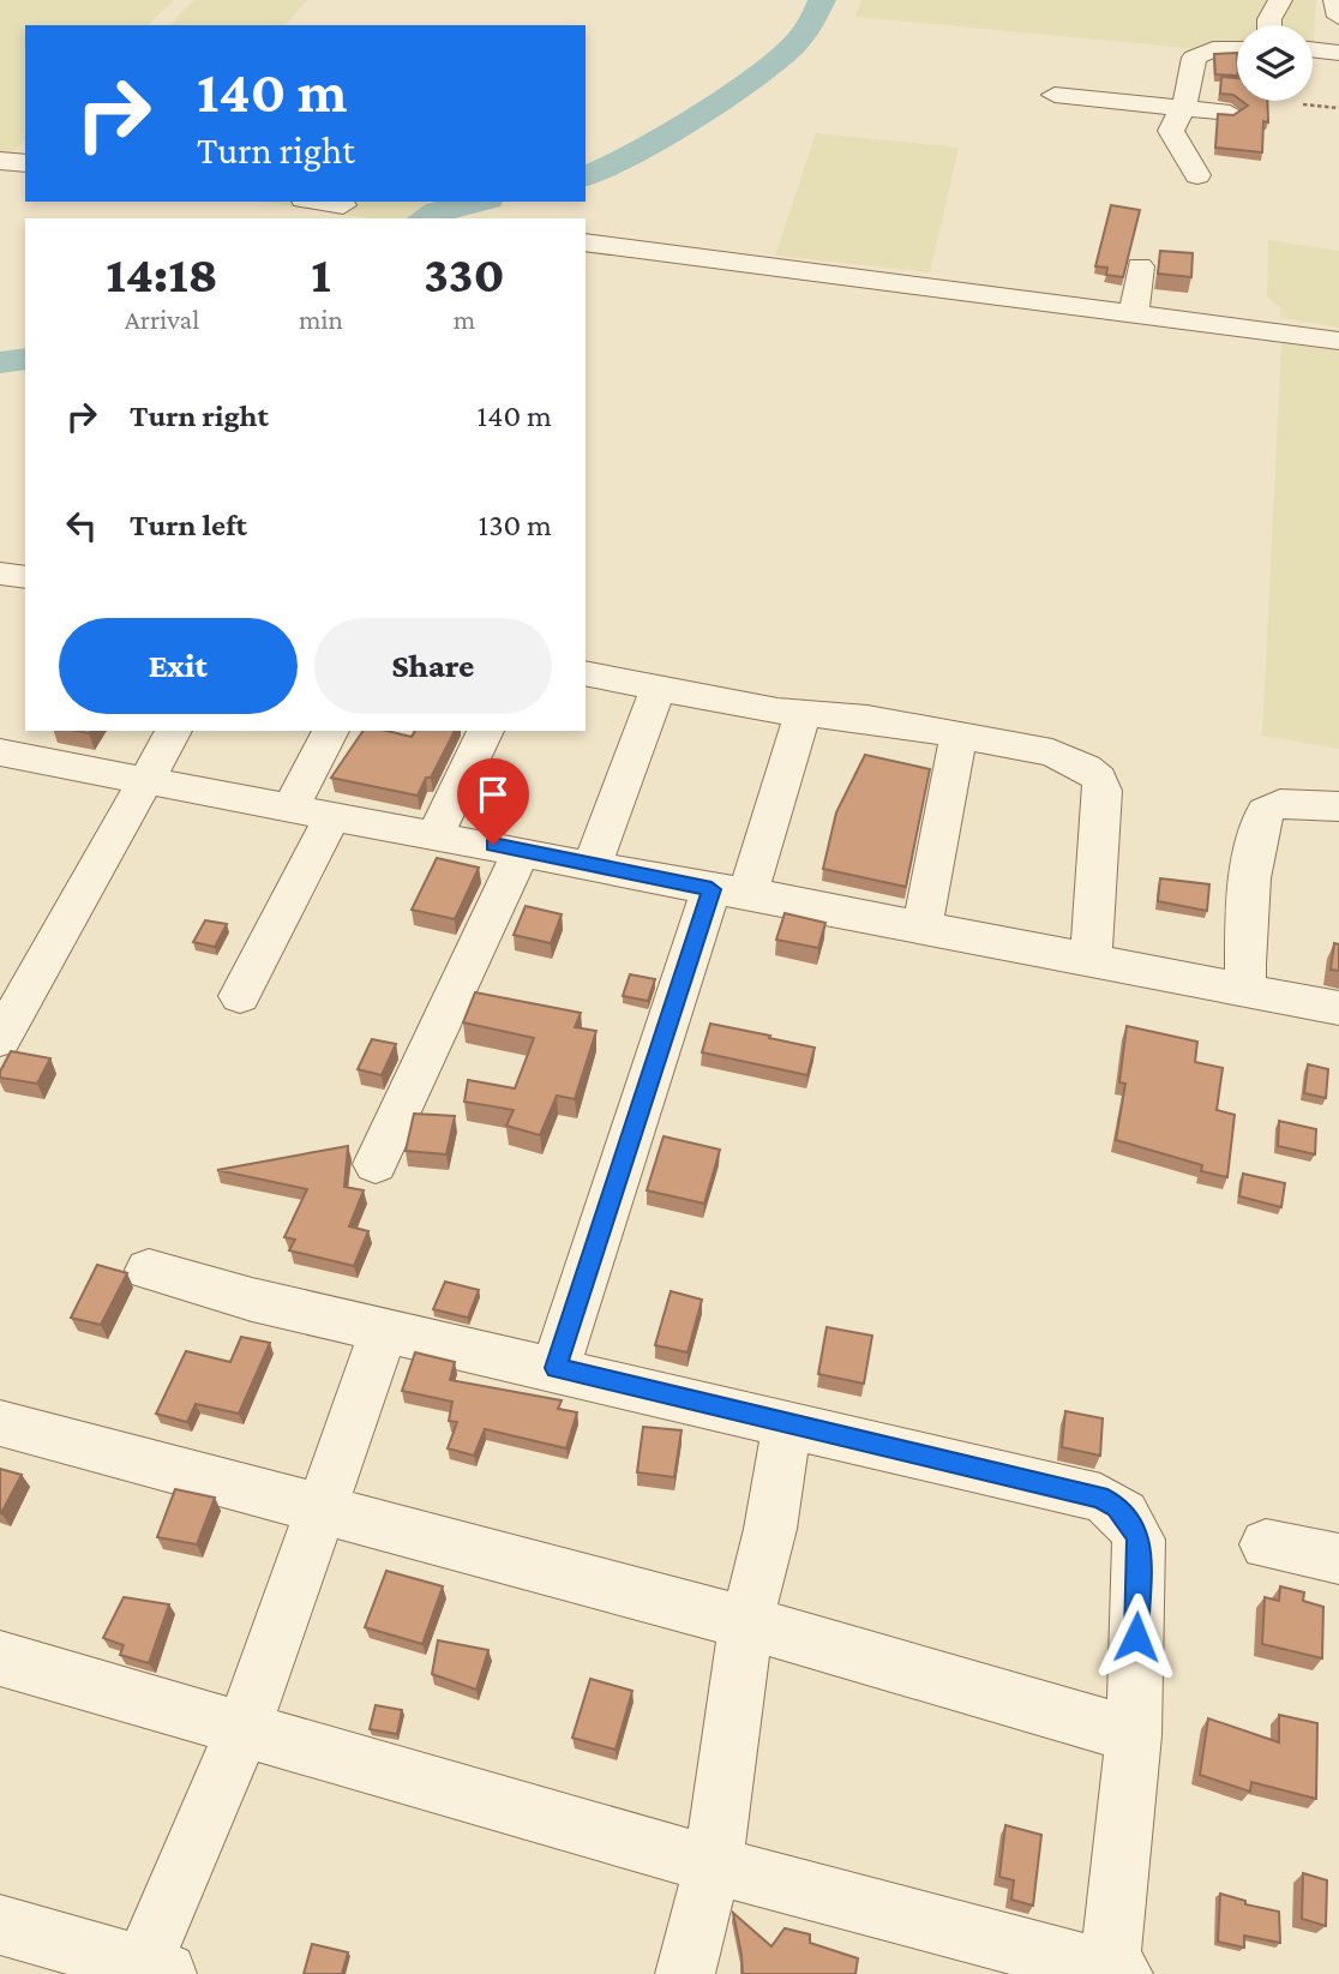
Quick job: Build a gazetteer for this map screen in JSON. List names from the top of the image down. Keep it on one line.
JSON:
{"page":{"turn":["140 m","Turn right"],"eta":["14:18","Arrival","1","min","330","m"],"list":[{"name":"Turn right","value":"140 m"},{"name":"Turn left","value":"130 m"}],"buttons":["Exit","Share"]}}
